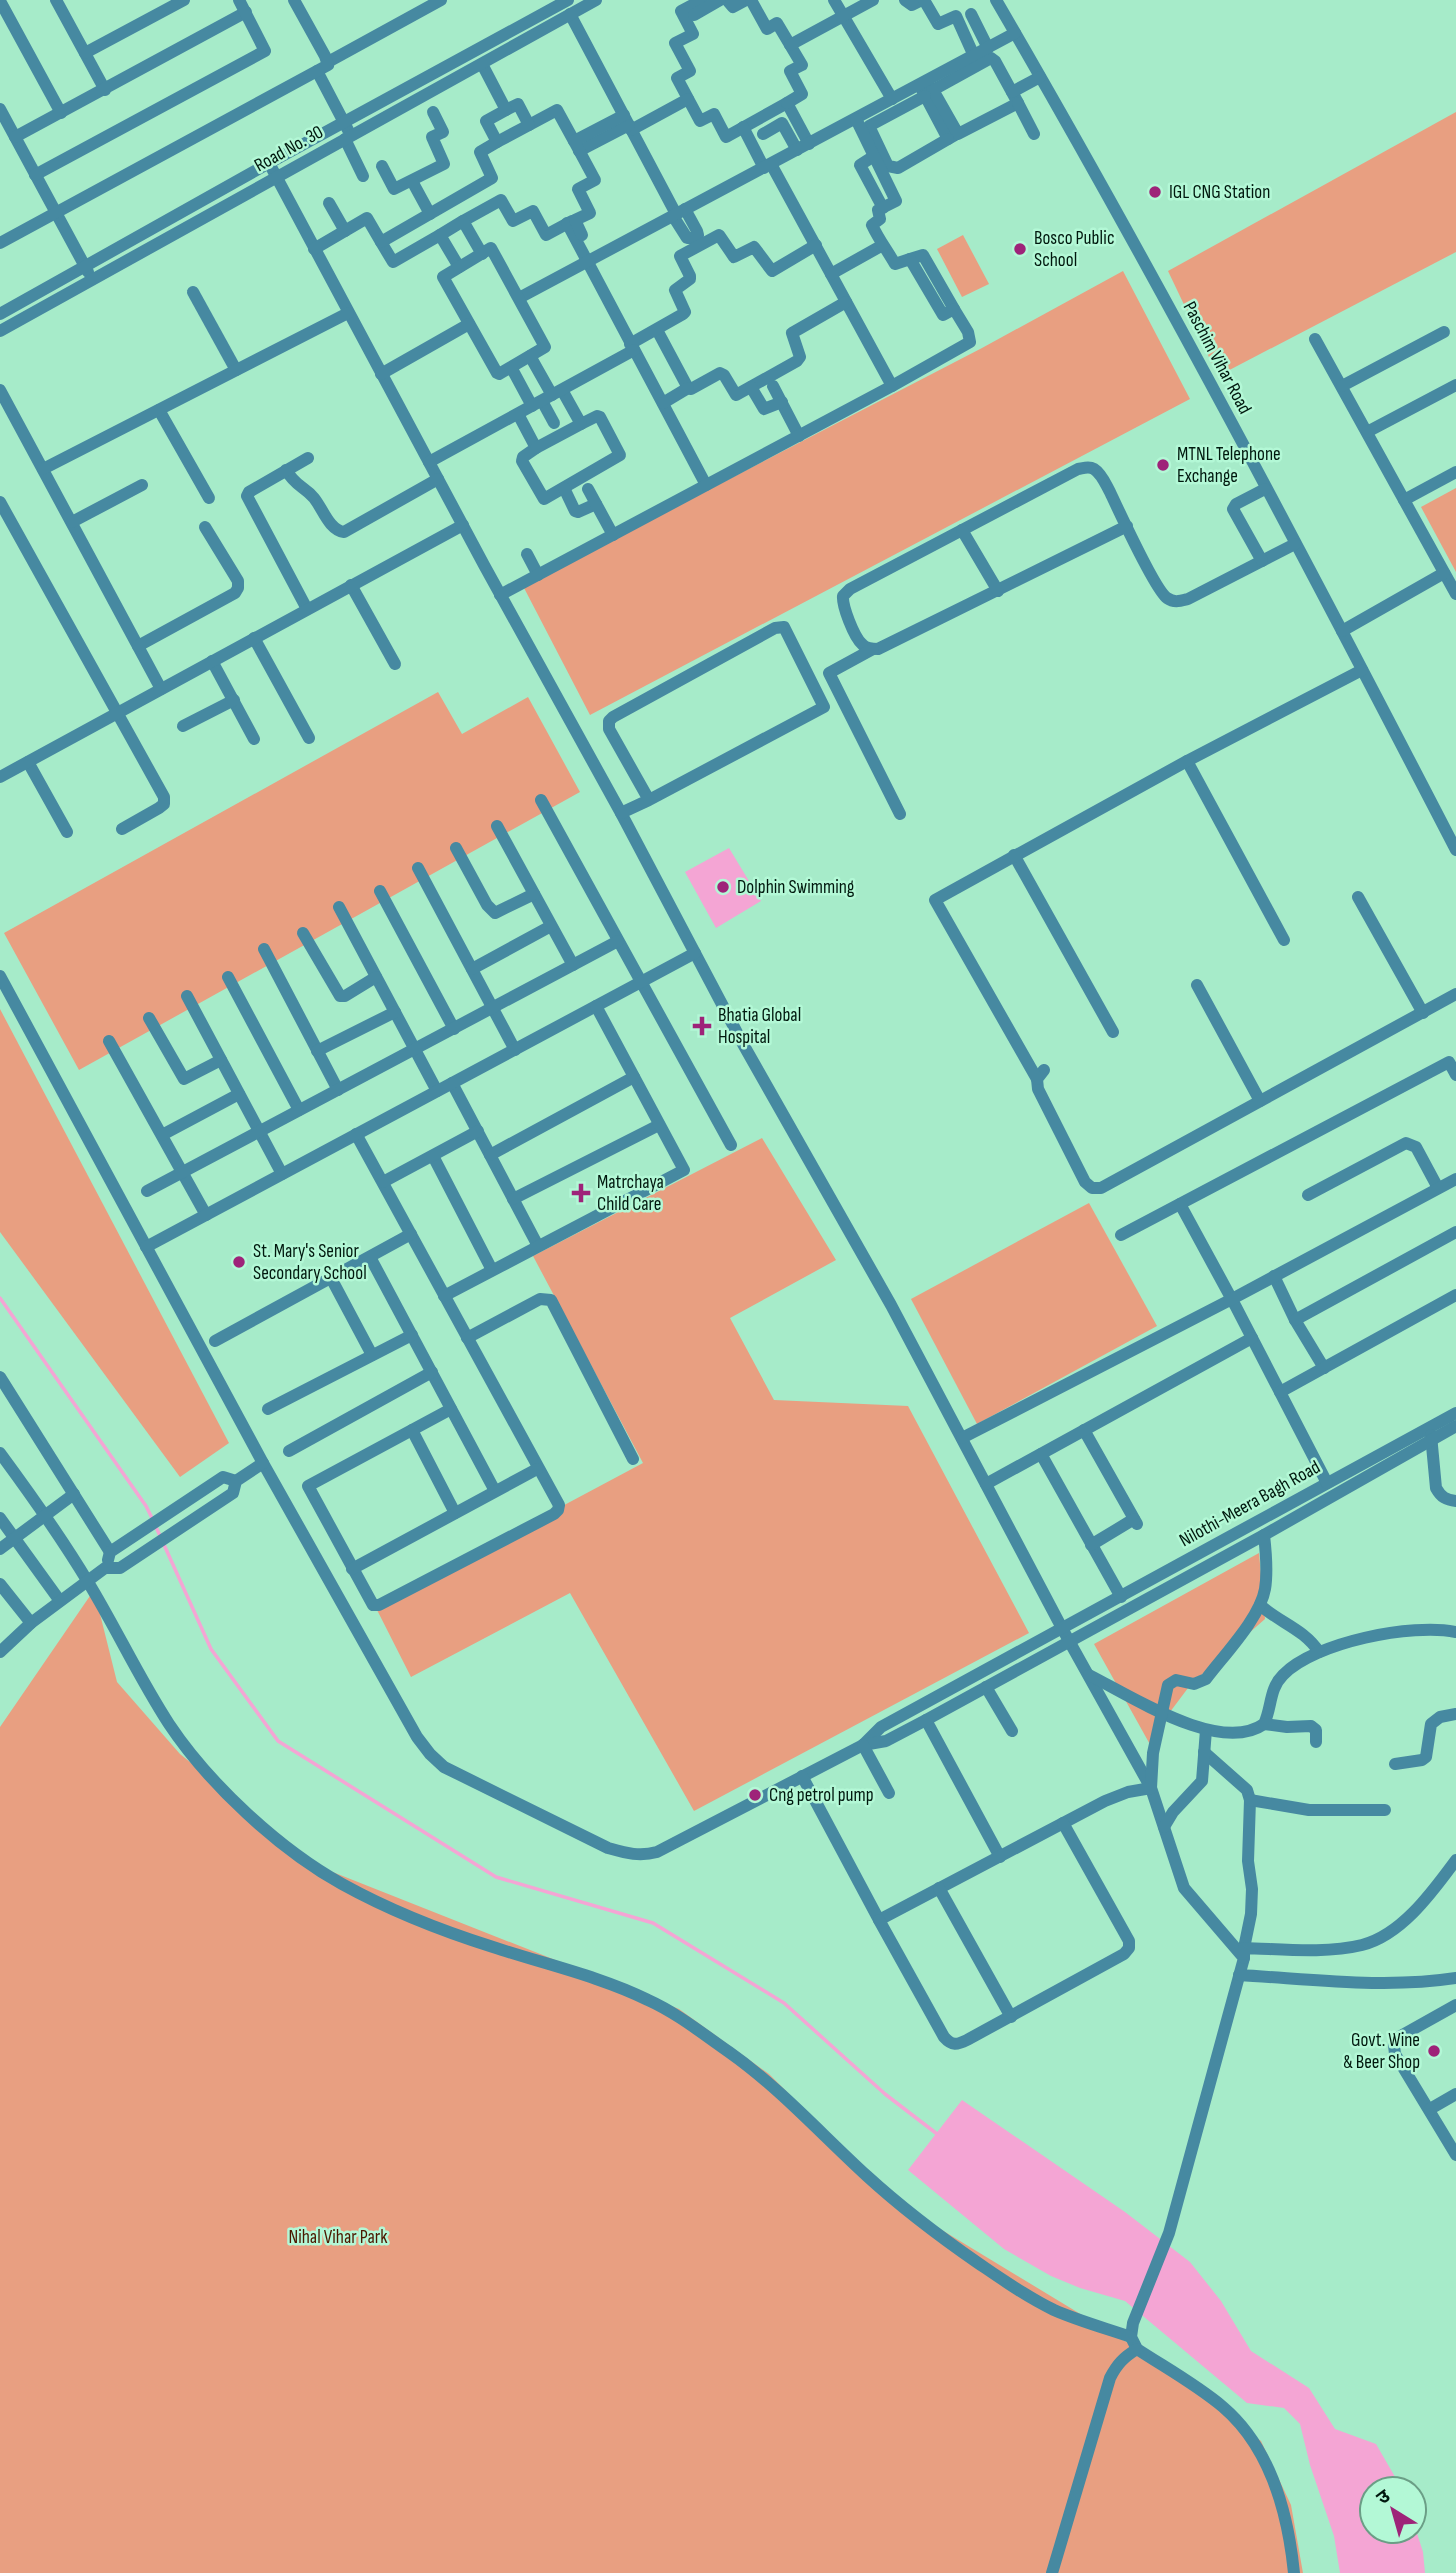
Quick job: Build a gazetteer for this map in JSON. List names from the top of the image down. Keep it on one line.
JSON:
{"streets":{"street":["Road No. 30","Paschim Vihar Road","Nilothi-Meera Bagh Road"]},"parks":["Nihal Vihar Park"],"places":{"other":["IGL CNG Station","Bosco Public School","MTNL Telephone Exchange","Dolphin Swimming","St. Mary's Senior Secondary School","Cng petrol pump","Govt. Wine & Beer Shop"],"health":["Bhatia Global Hospital","Matrchaya Child Care"]},"north":"top left"}
